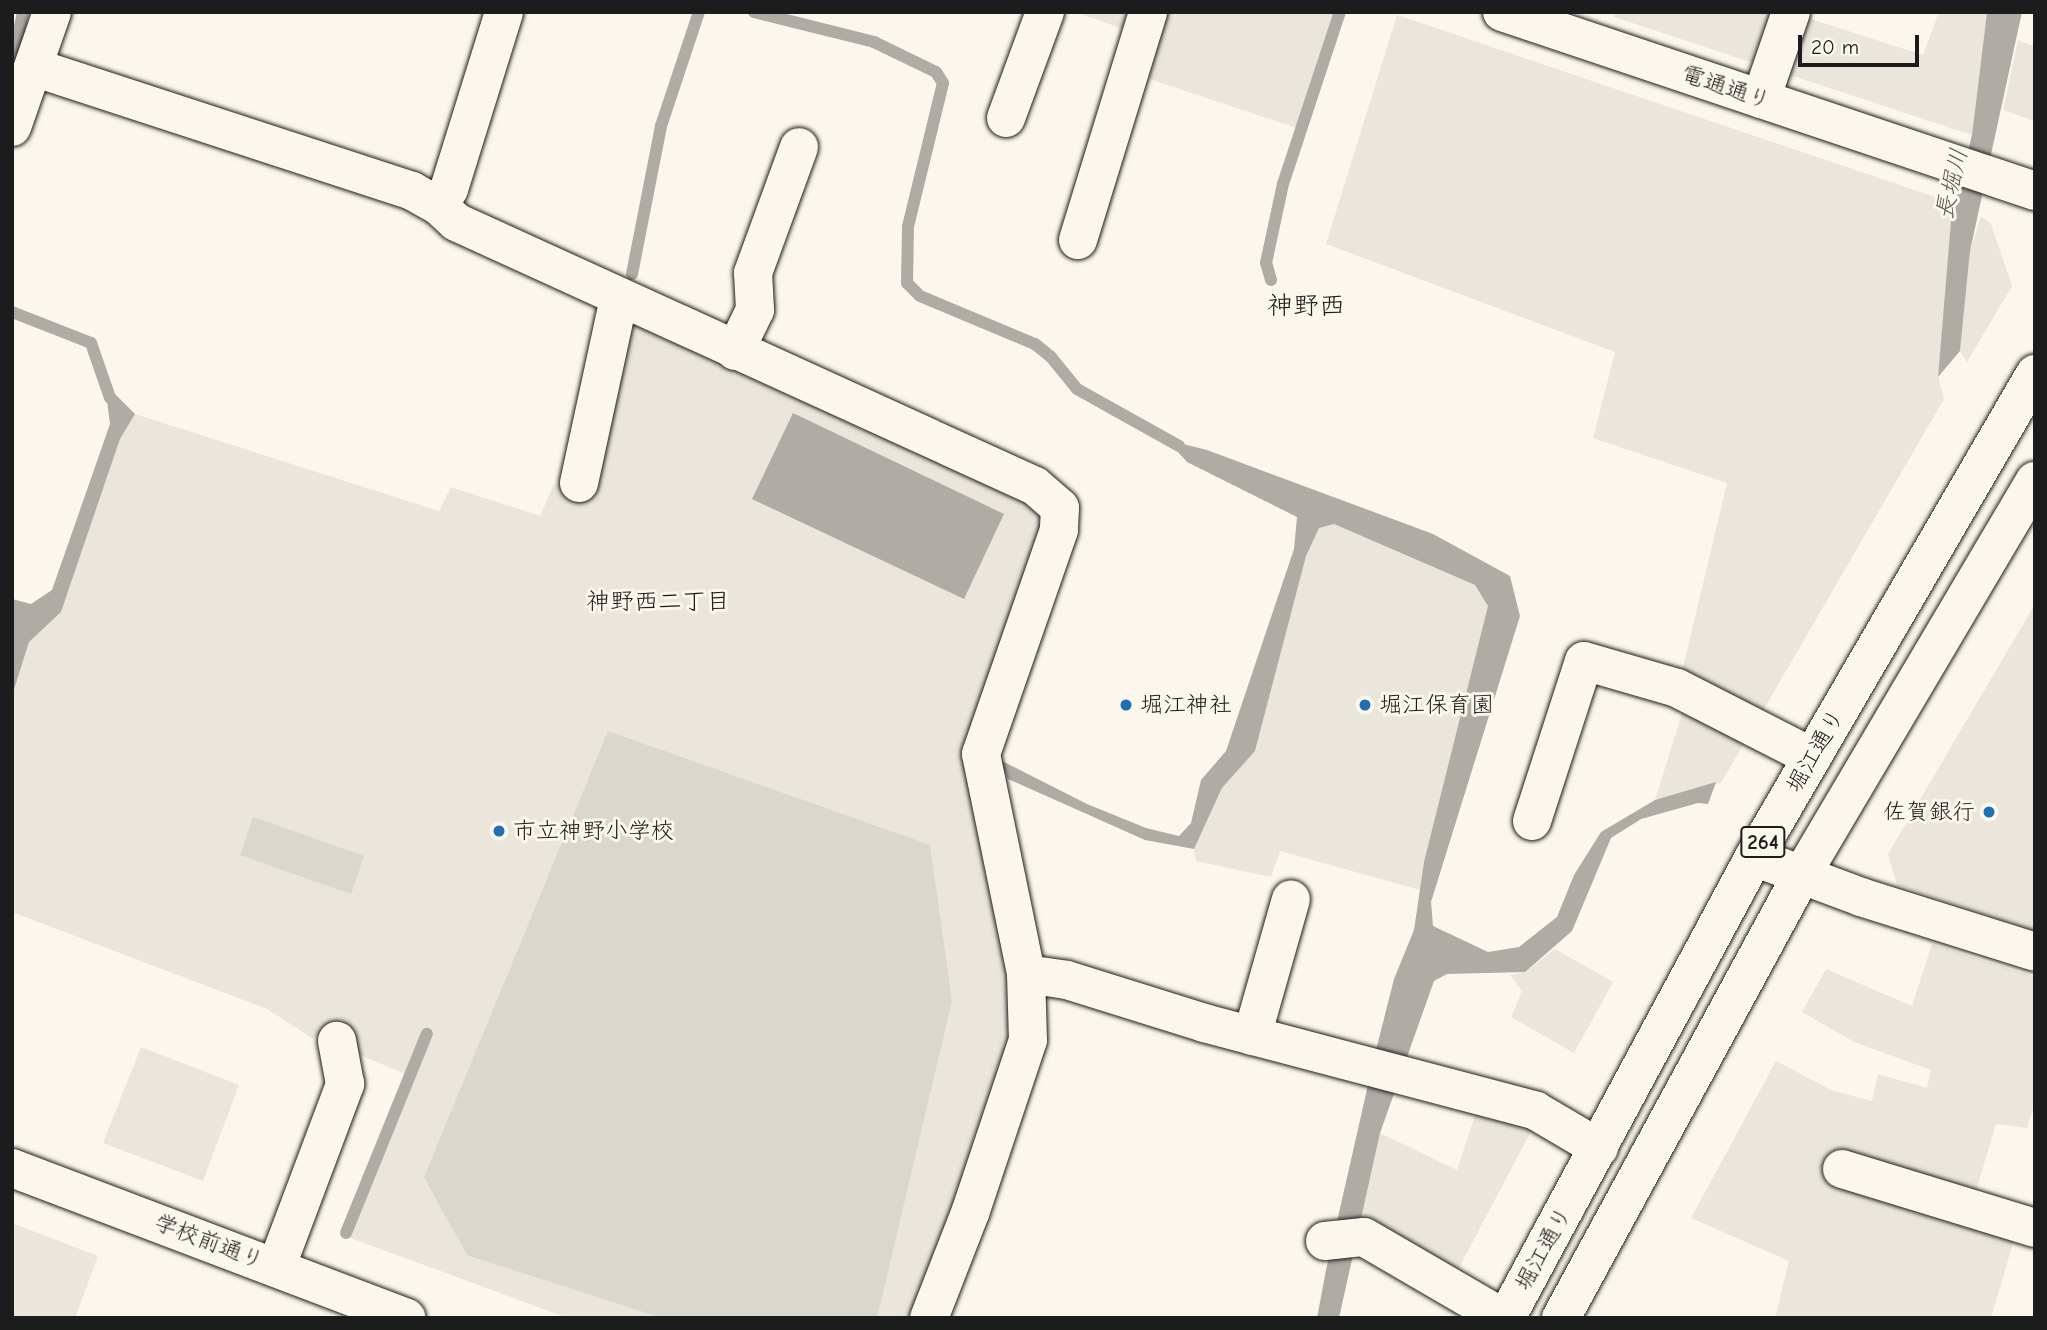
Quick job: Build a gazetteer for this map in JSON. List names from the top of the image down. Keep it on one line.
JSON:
{"streets":{"main road":["電通通り","堀江通り","264","学校前通り"]},"districts":["神野西","神野西二丁目"],"water":["長堀川"],"places":["堀江神社","堀江保育園","佐賀銀行","市立神野小学校"],"scale_bar":"20 m"}
